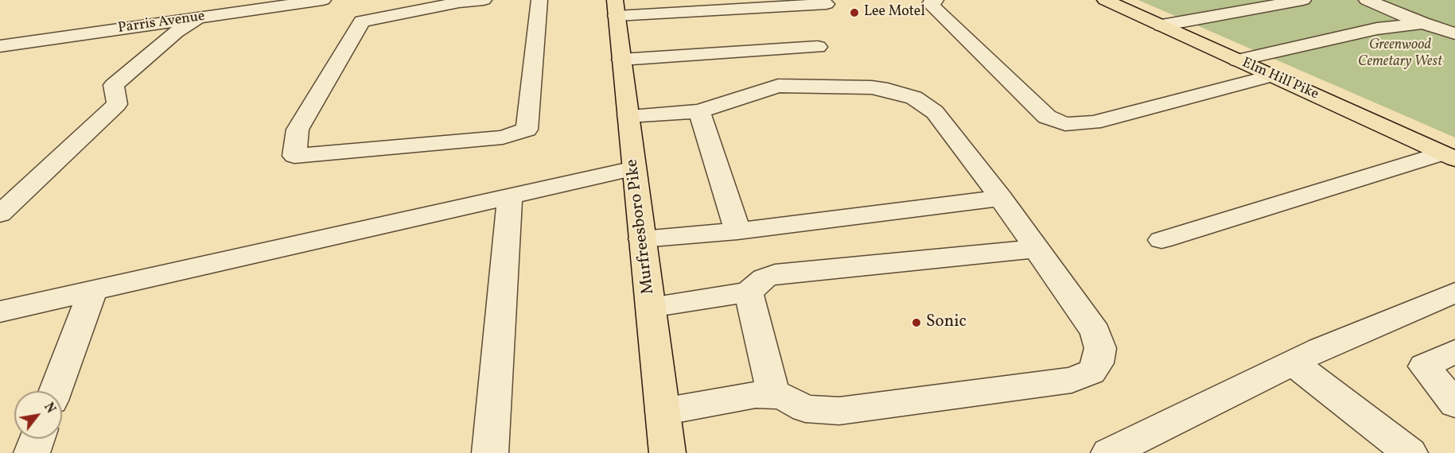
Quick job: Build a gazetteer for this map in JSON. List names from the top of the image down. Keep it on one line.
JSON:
{"streets":{"main road":["Elm Hill Pike","Murfreesboro Pike"],"street":["Parris Avenue"]},"parks":["Greenwood Cemetary West"],"places":["Lee Motel","Sonic"],"north":"top right"}
